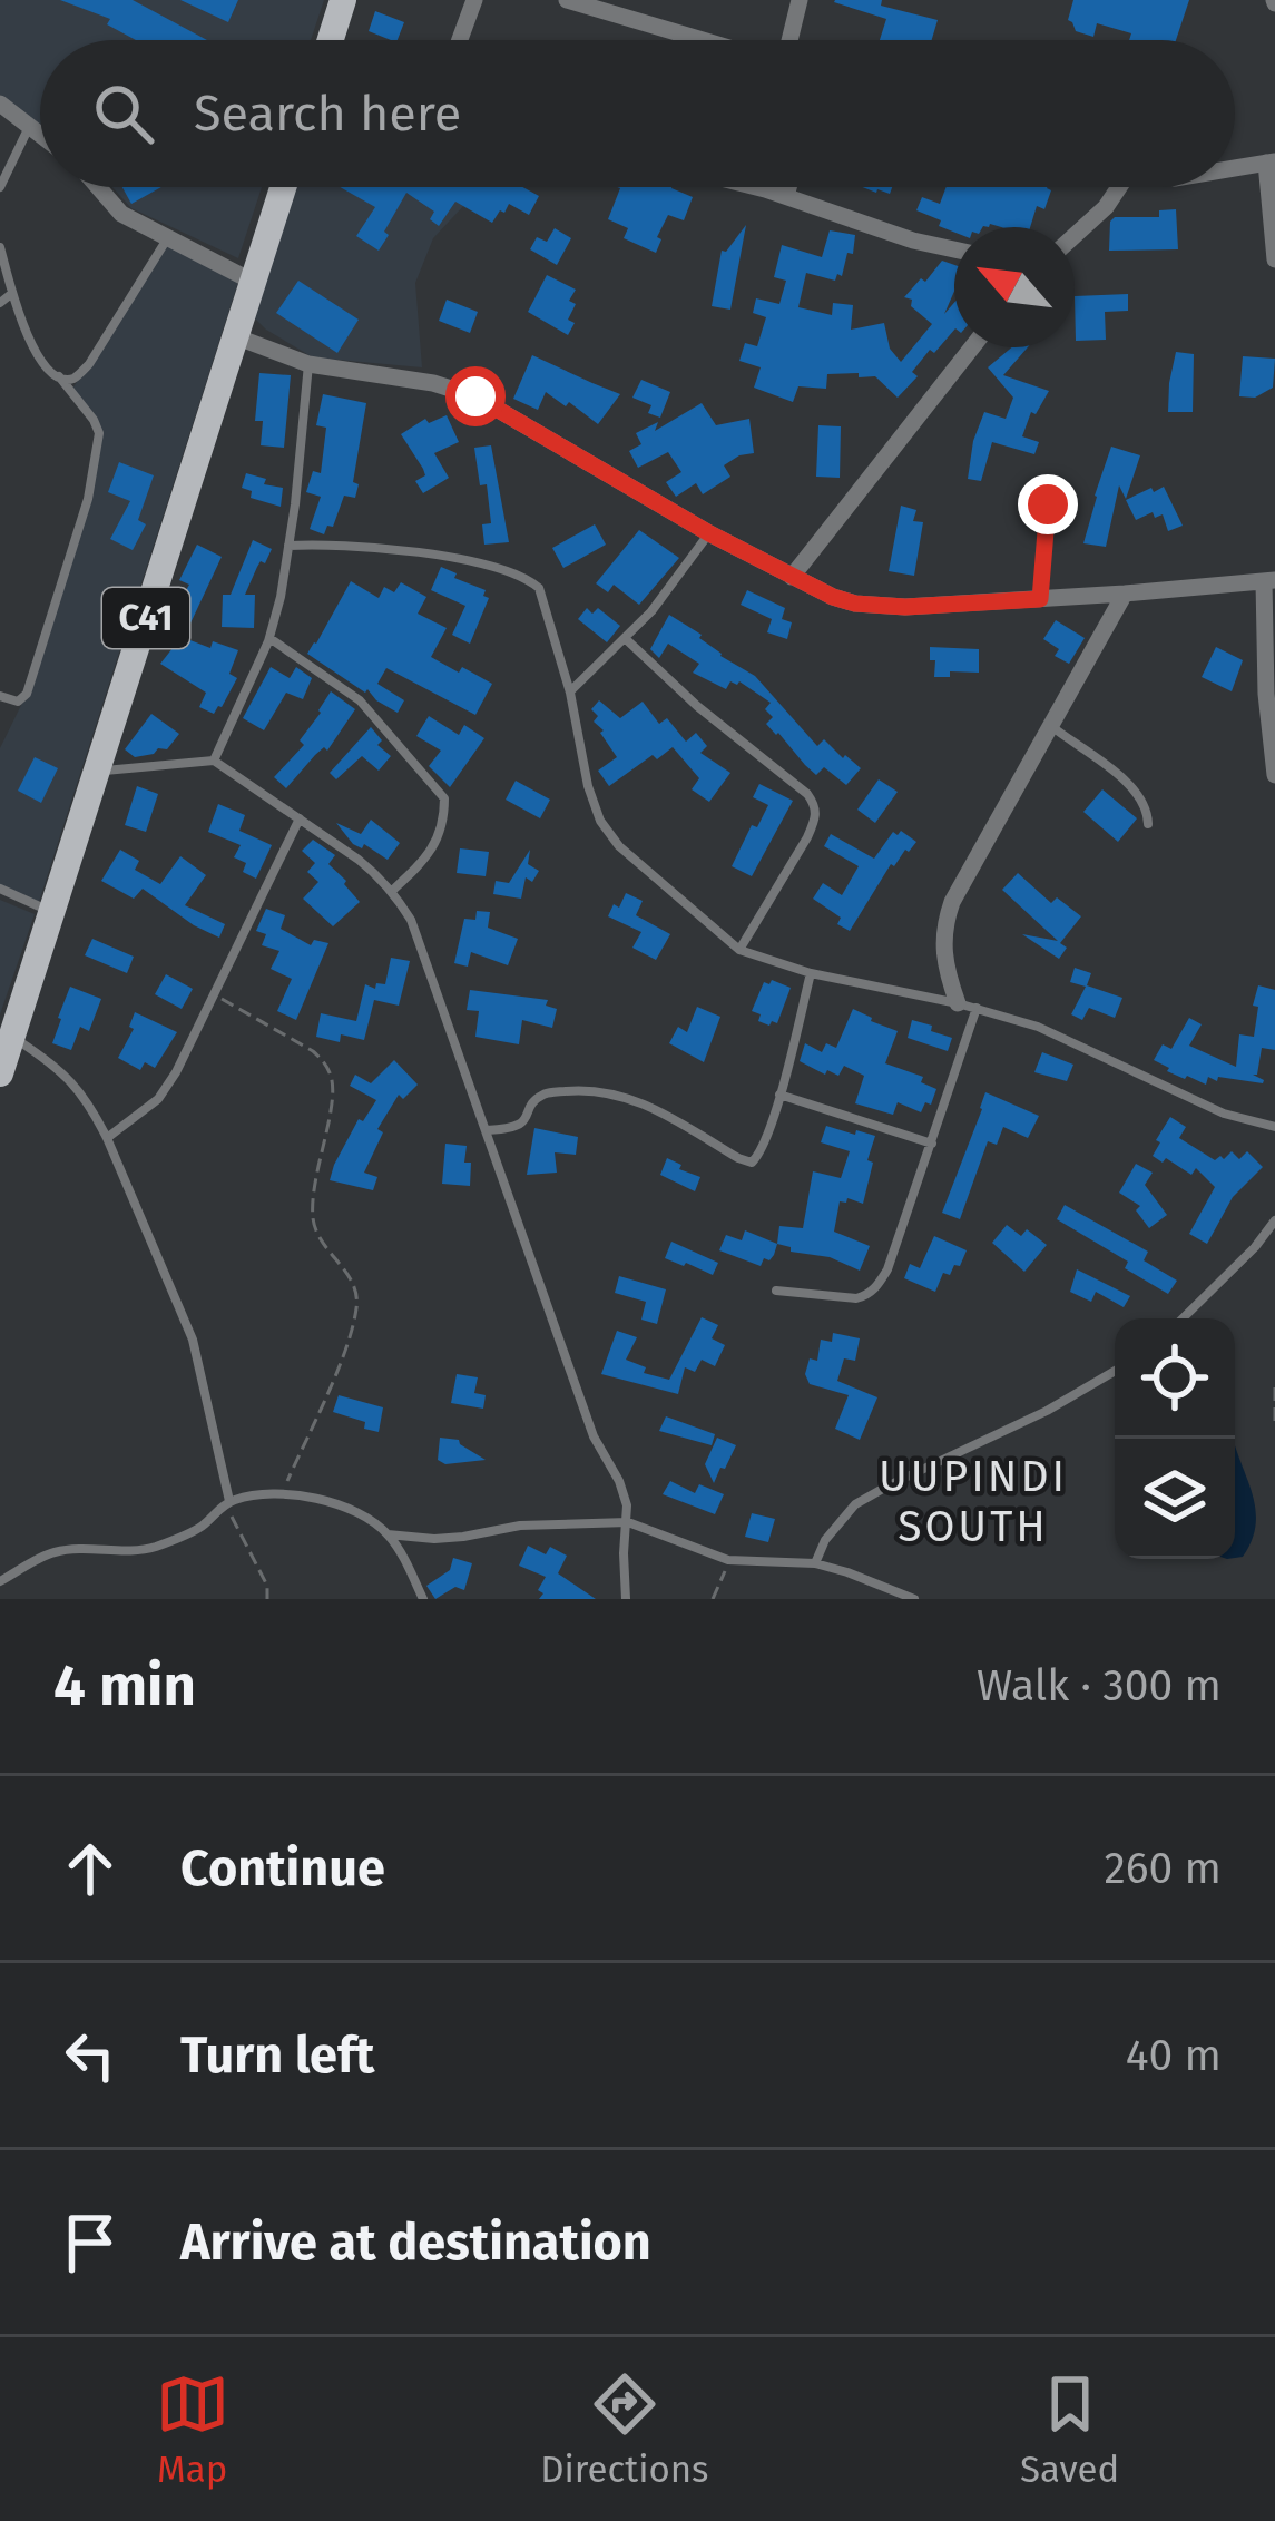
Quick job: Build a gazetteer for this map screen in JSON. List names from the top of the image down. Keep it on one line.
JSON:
{"streets":{"main road":["C41"]},"districts":["UUPINDI SOUTH"],"north":"top left","page":{"search":"Search here","heading":["4 min","Walk · 300 m"],"list":[["Continue","260 m"],["Turn left","40 m"],"Arrive at destination"],"nav":["Map","Directions","Saved"]}}
